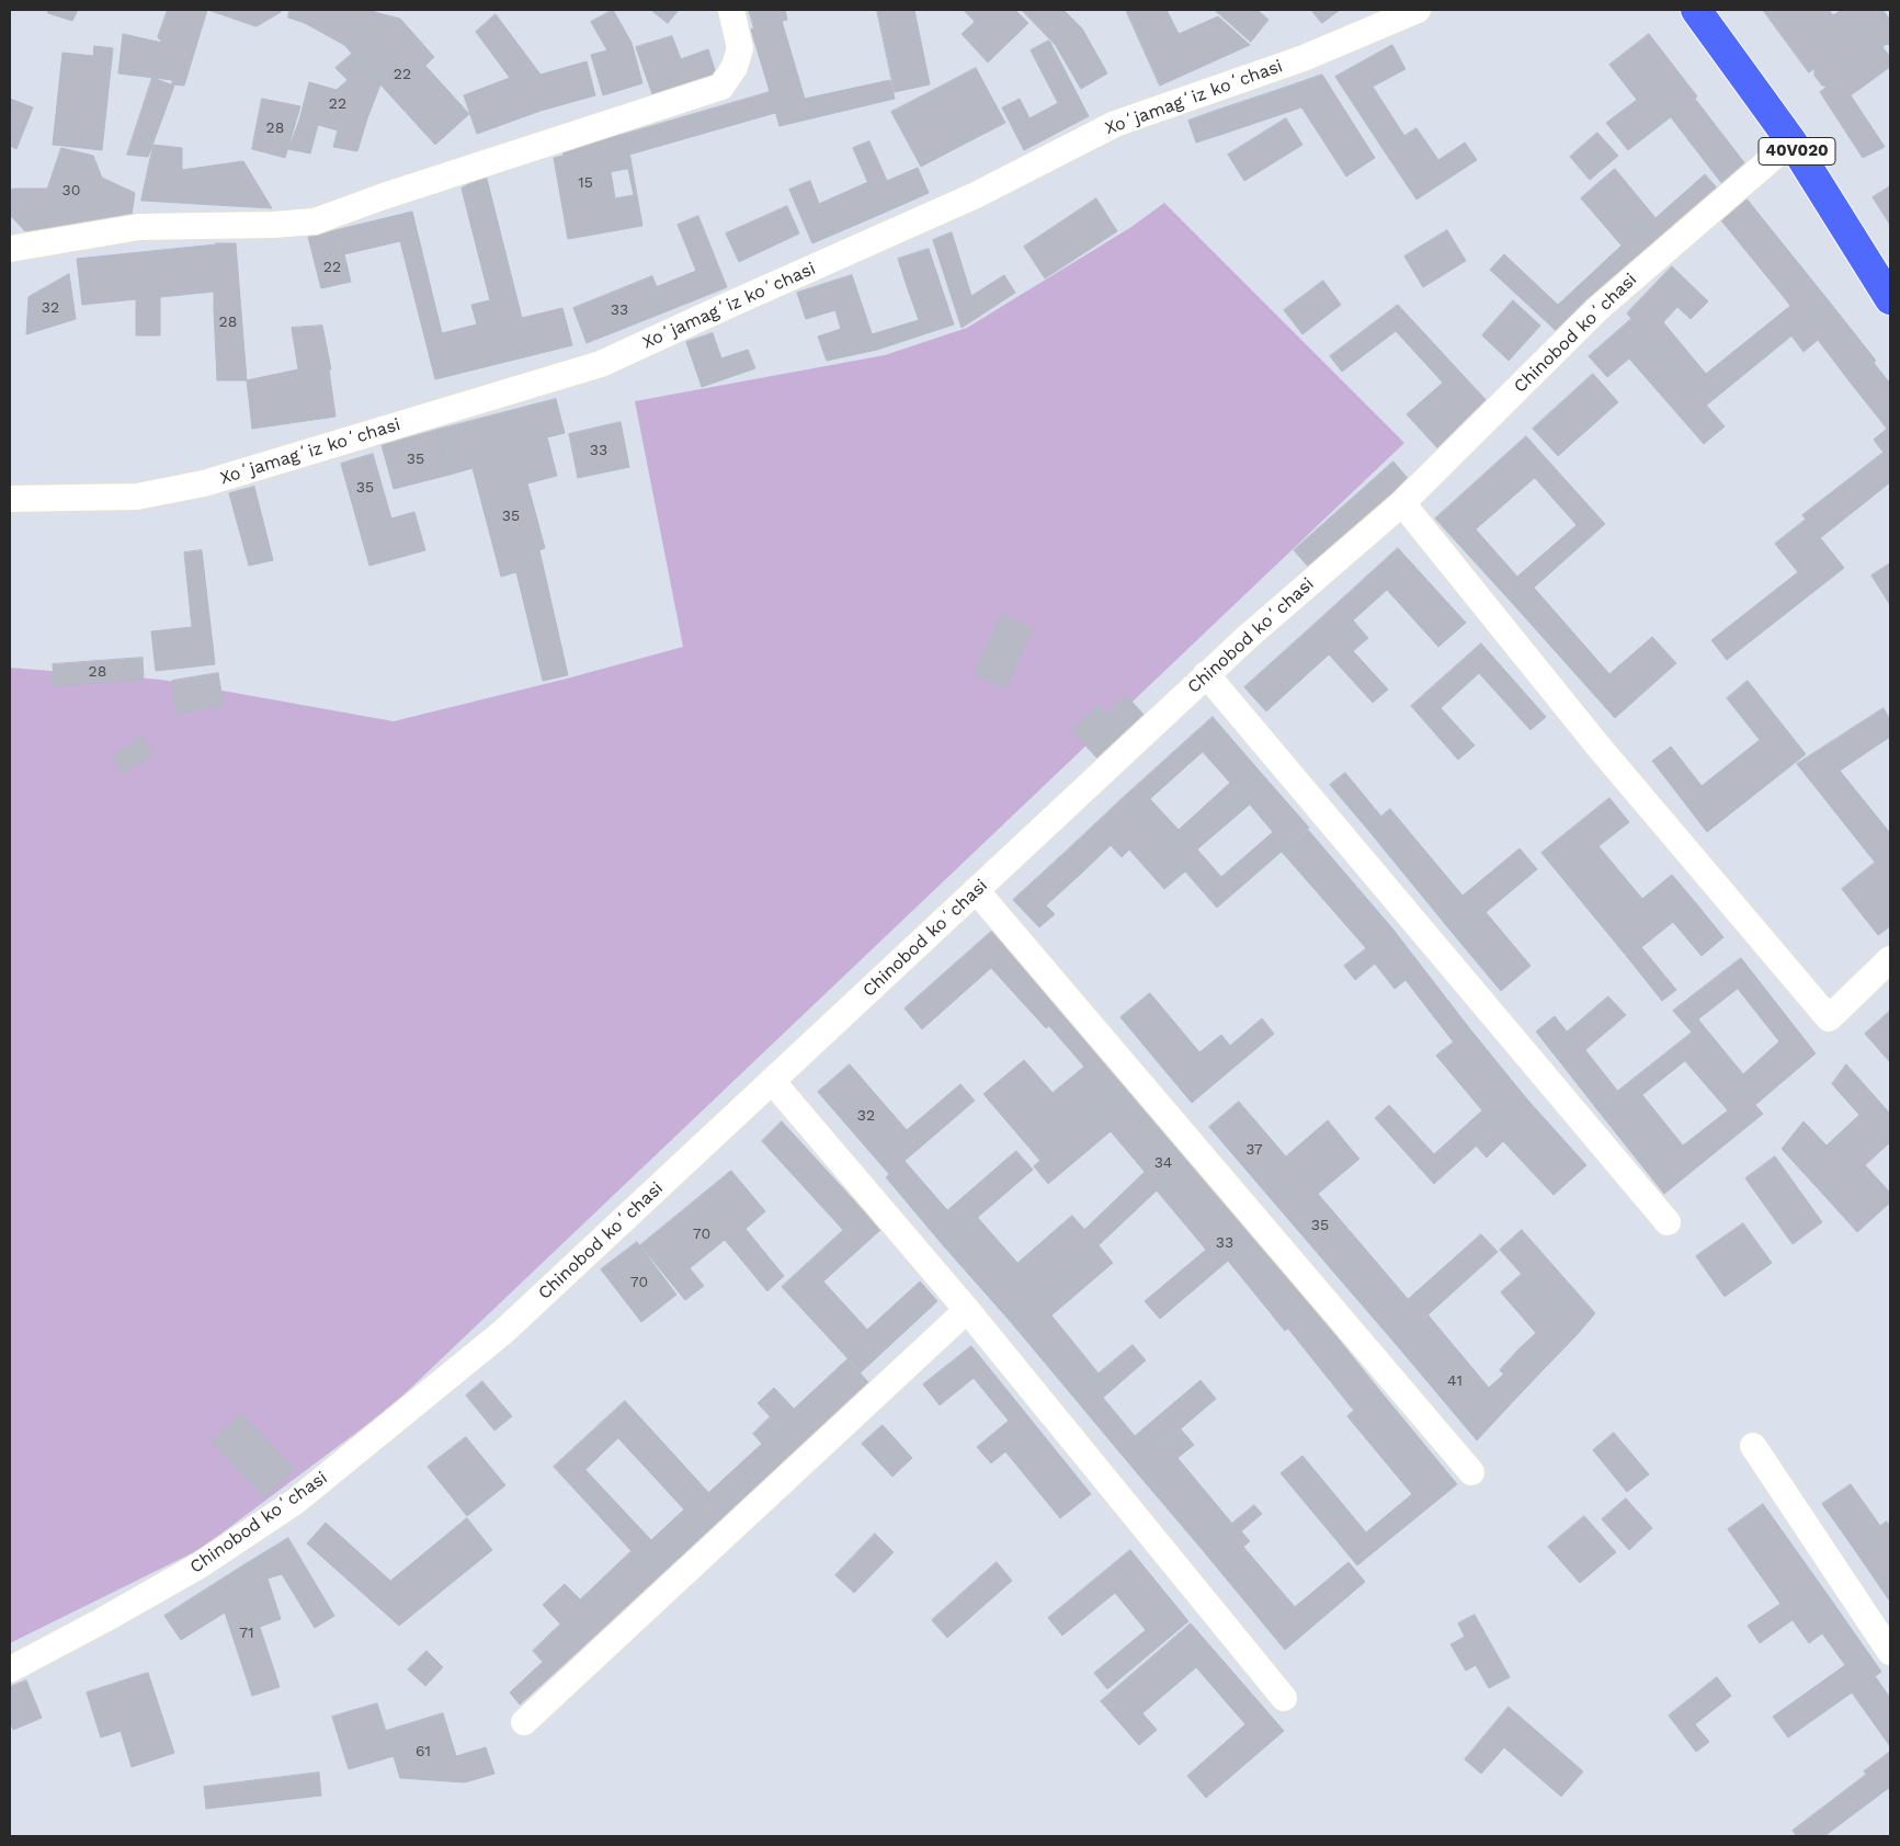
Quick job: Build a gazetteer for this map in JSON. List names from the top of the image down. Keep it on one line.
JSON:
{"streets":{"main road":["40V020"],"street":["Xoʻjamagʻiz koʻchasi","Chinobod koʻchasi"]},"crossings":[["40V020","Chinobod koʻchasi"]],"house_numbers":["22","22","28","15","30","22","32","33","28","33","35","35","35","28","32","37","34","35","70","33","70","41","71","61"]}
